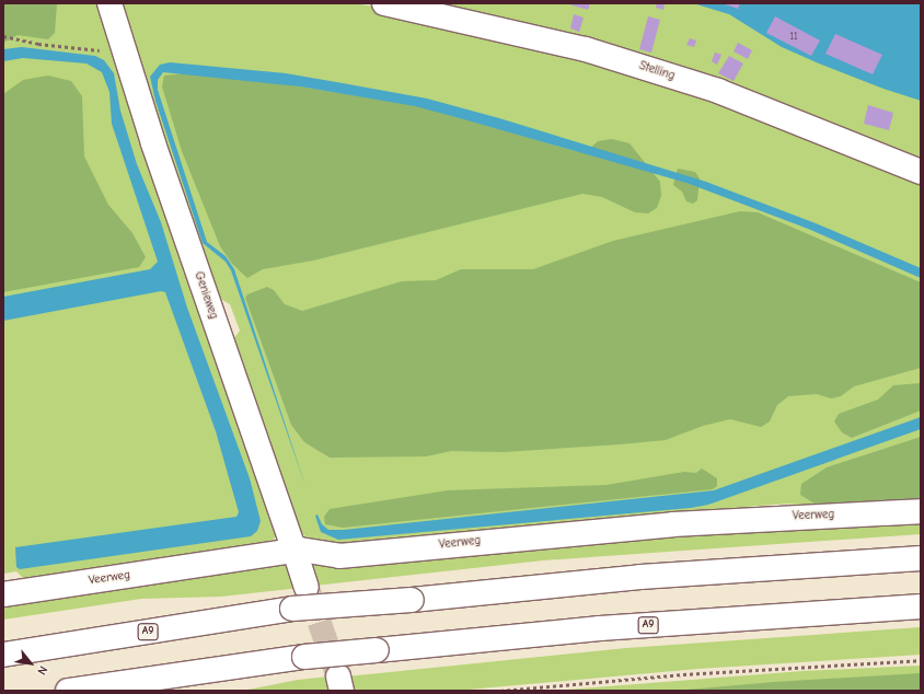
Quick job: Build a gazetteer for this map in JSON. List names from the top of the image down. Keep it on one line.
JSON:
{"streets":{"main road":["Stelling","Genieweg","Veerweg","A9"]},"crossings":[["Genieweg","Veerweg"]],"house_numbers":["11"],"north":"bottom right"}
